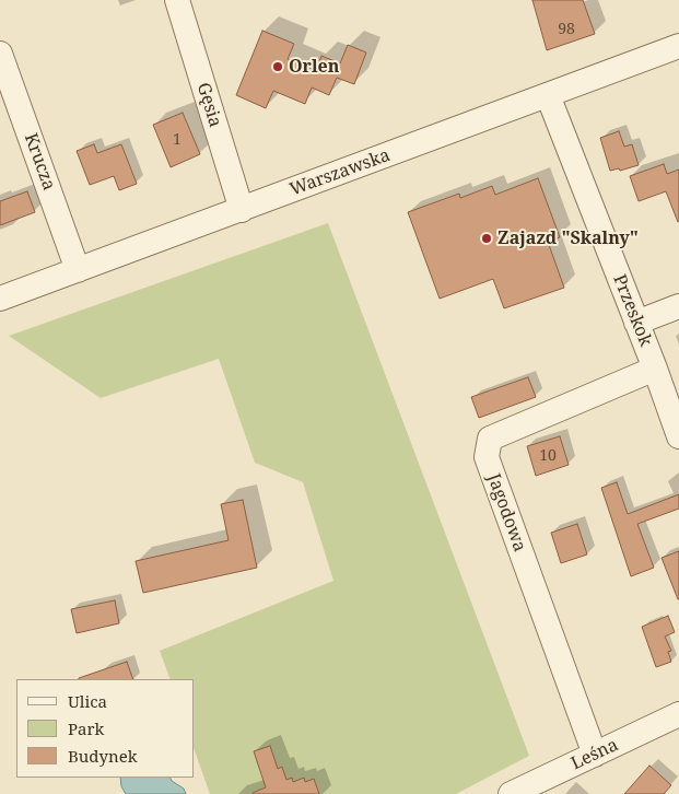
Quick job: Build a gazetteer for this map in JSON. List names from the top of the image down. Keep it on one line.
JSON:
{"streets":{"street":["Gęsia","Krucza","Warszawska","Przeskok","Jagodowa","Leśna"]},"crossings":[["Gęsia","Warszawska"],["Krucza","Warszawska"],["Warszawska","Przeskok"],["Przeskok","Jagodowa"],["Jagodowa","Leśna"]],"places":["Orlen","Zajazd \"Skalny\""],"house_numbers":["98","1","10"],"legend":["Ulica","Park","Budynek"]}
